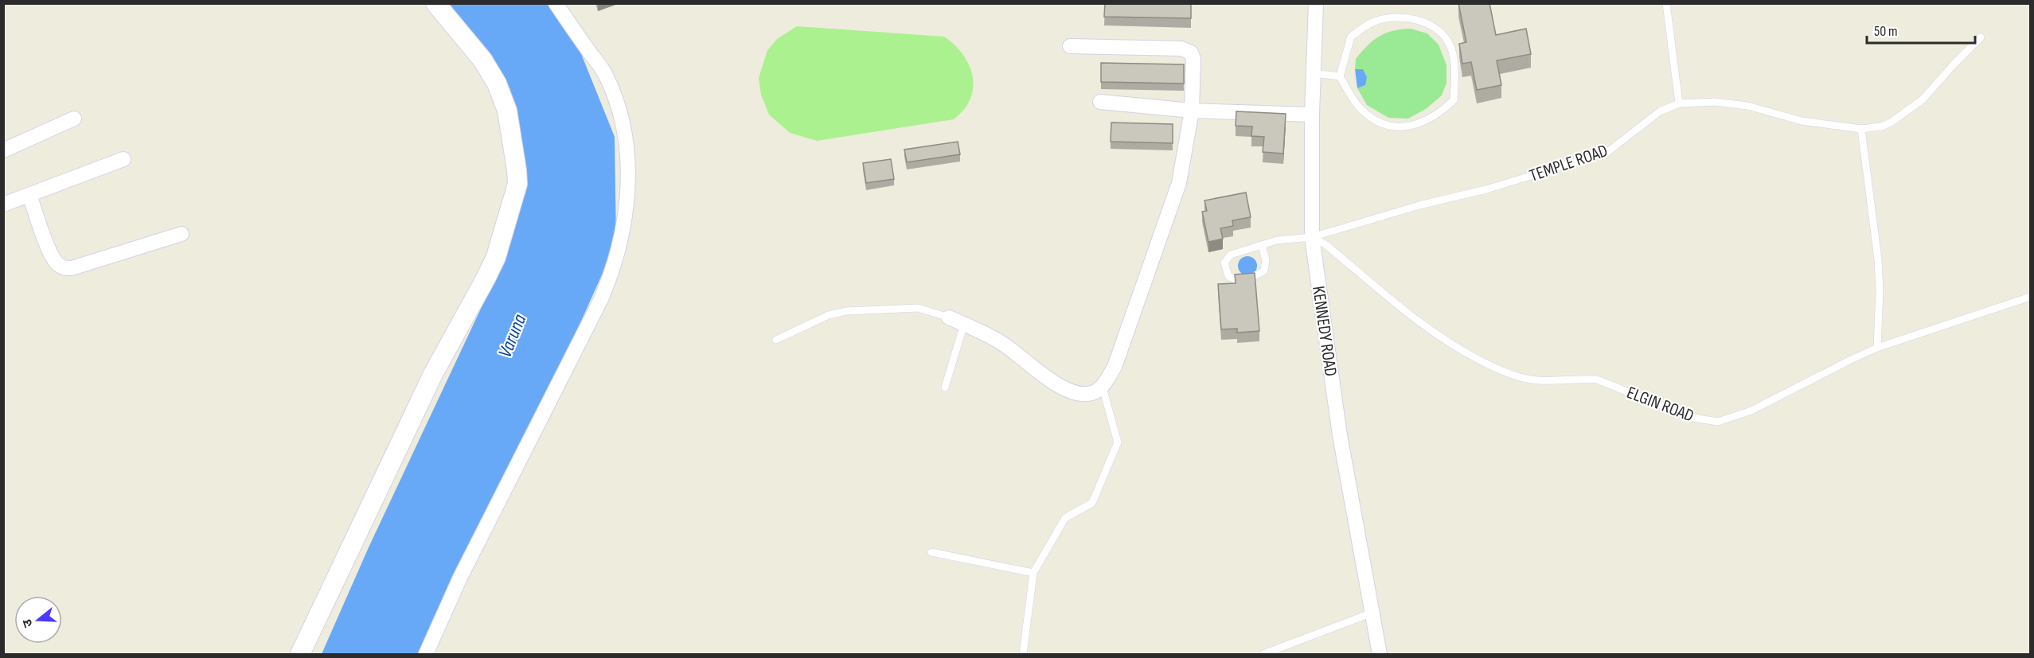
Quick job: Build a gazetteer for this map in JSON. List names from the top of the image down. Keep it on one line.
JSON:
{"streets":{"street":["KENNEDY ROAD"],"lane":["TEMPLE ROAD","ELGIN ROAD"]},"crossings":[["TEMPLE ROAD","KENNEDY ROAD"],["TEMPLE ROAD","ELGIN ROAD"],["KENNEDY ROAD","ELGIN ROAD"]],"water":["Varuna"],"scale_bar":"50 m","north":"left"}
